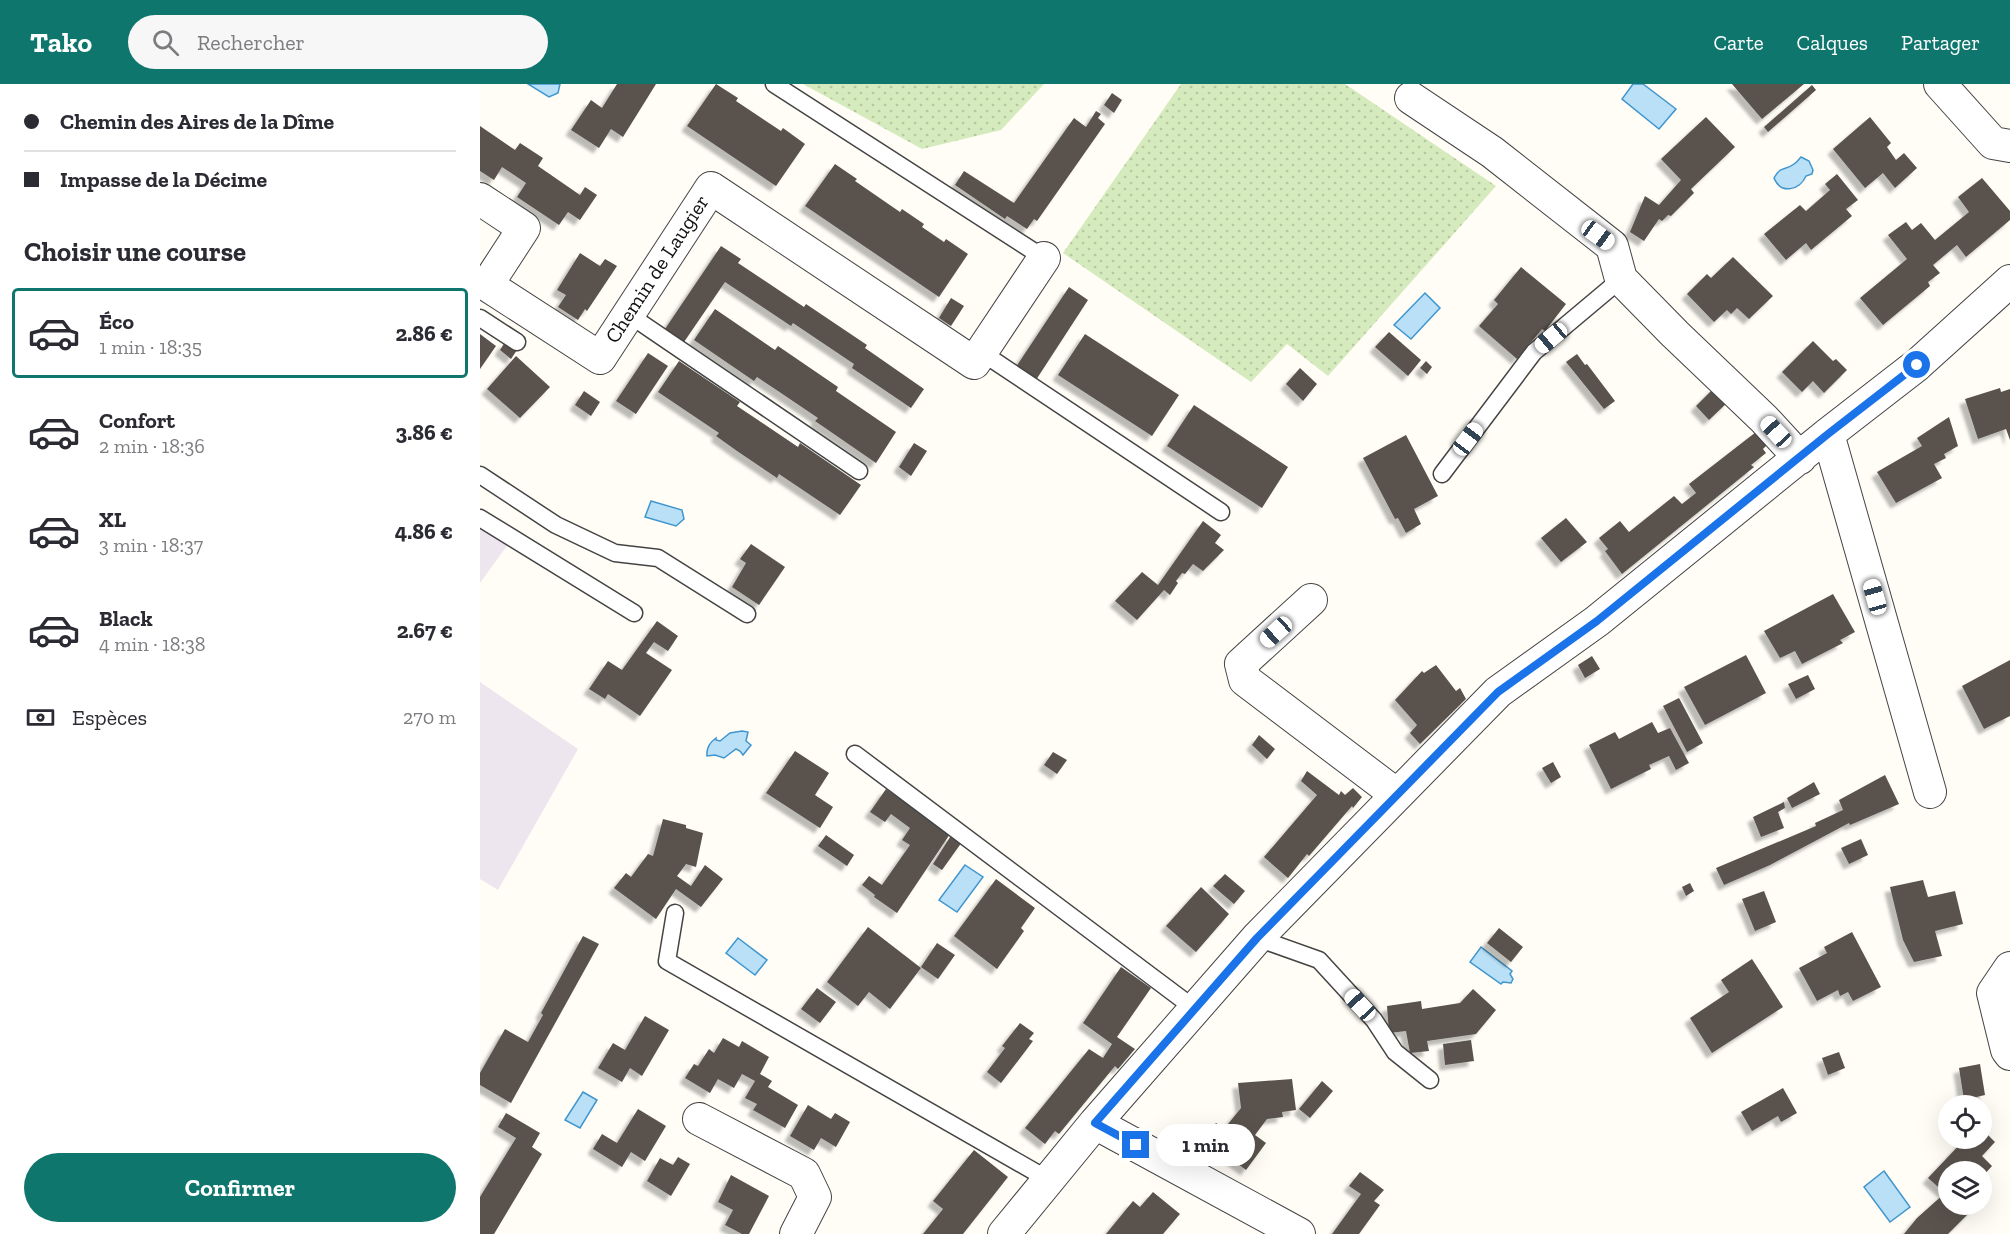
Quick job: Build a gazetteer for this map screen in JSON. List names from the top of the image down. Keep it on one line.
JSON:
{"streets":{"street":["Chemin de Laugier"]},"page":{"header":"Tako","search":"Rechercher","nav":["Carte","Calques","Partager"],"banner":["Chemin des Aires de la Dîme","Impasse de la Décime"],"heading":"Choisir une course","list":[{"name":"Éco","note":"1 min · 18:35","value":"2.86 €"},{"name":"Confort","note":"2 min · 18:36","value":"3.86 €"},{"name":"XL","note":"3 min · 18:37","value":"4.86 €"},{"name":"Black","note":"4 min · 18:38","value":"2.67 €"}],"pay":["Espèces","270 m"],"bubble":"1 min","buttons":"Confirmer"}}
